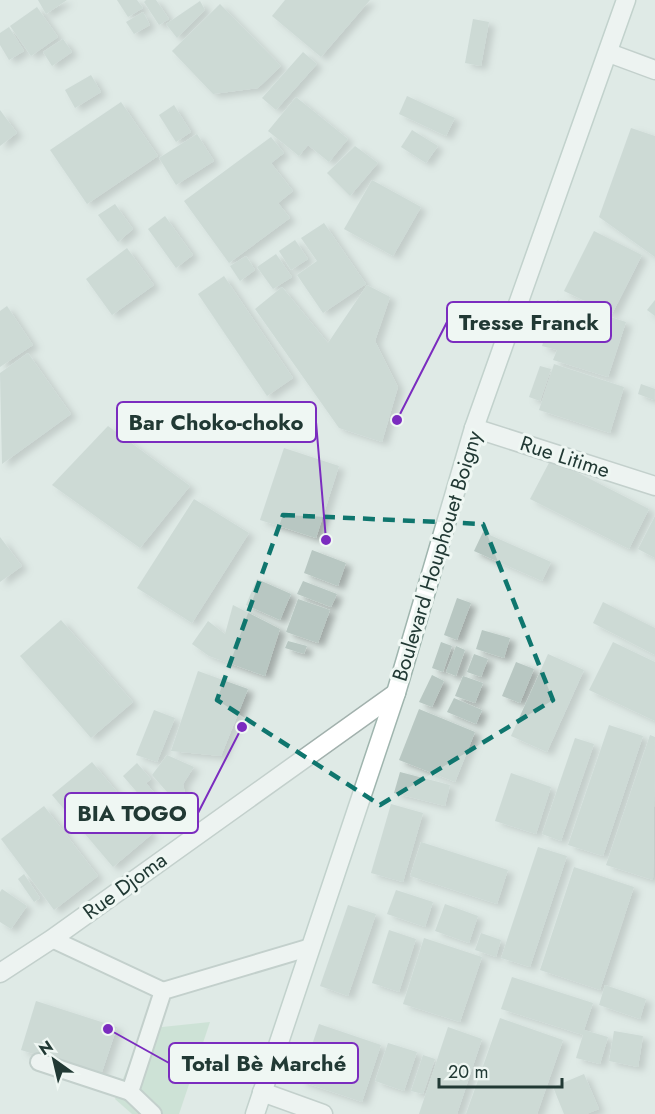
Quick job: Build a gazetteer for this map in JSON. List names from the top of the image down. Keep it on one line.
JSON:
{"streets":{"street":["Rue Litime","Boulevard Houphouet Boigny","Rue Djoma"]},"crossings":[["Rue Litime","Boulevard Houphouet Boigny"],["Boulevard Houphouet Boigny","Rue Djoma"]],"places":["Tresse Franck","Bar Choko-choko","BIA TOGO","Total Bè Marché"],"scale_bar":"20 m","north":"top left"}
